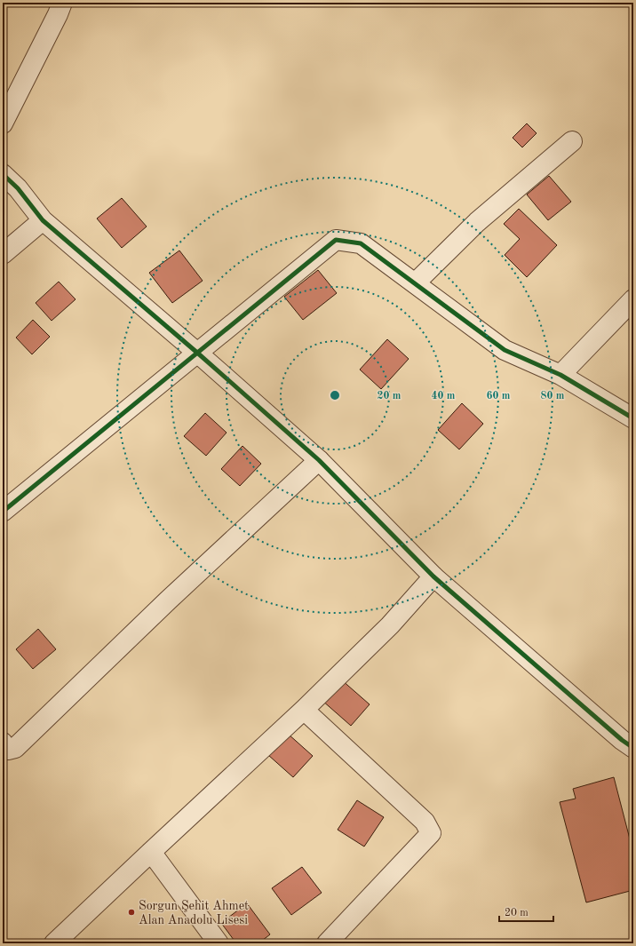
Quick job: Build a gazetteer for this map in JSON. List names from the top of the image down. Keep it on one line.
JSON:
{"places":["Sorgun Şehit Ahmet Alan Anadolu Lisesi"],"scale_bar":"20 m","rings":["20 m","40 m","60 m","80 m"]}
